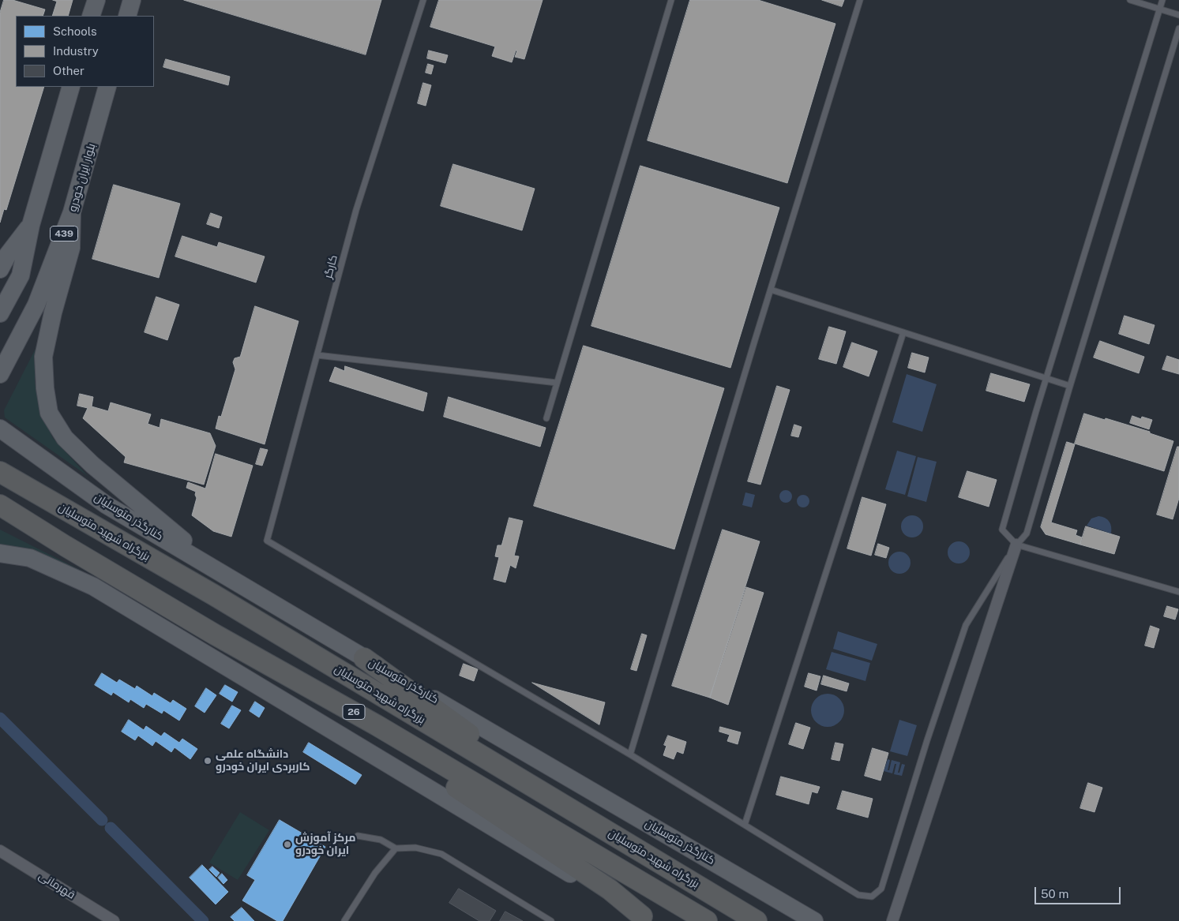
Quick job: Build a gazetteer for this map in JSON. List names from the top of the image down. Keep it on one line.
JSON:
{"streets":{"highway":["بزرگراه شهید متوسلیان","26"],"main road":["بلوار ایران خودرو","439","کنارگذر متوسلیان"],"street":["قهرمانی"],"lane":["کارگر"]},"places":["دانشگاه علمی کاربردی ایران خودرو","مرکز آموزش ایران خودرو"],"legend":["Schools","Industry","Other"],"scale_bar":"50 m"}
